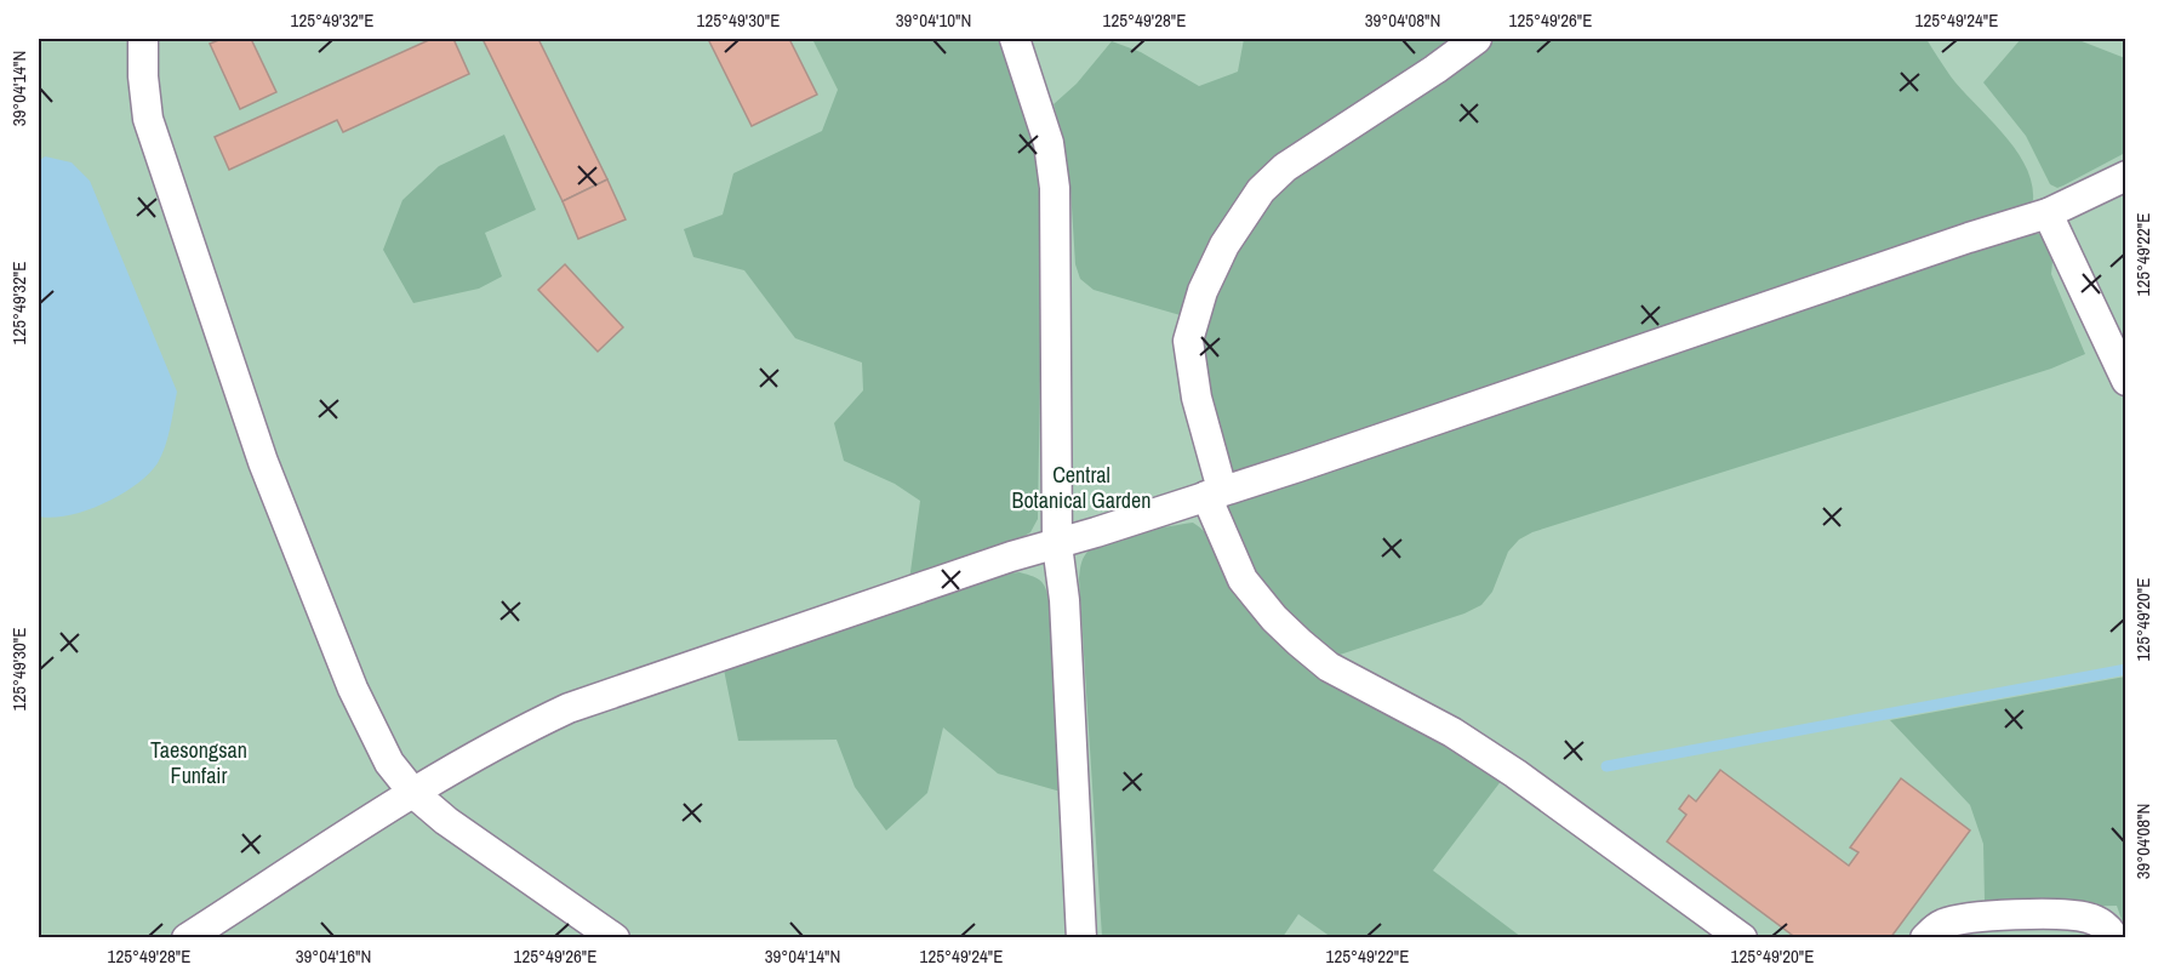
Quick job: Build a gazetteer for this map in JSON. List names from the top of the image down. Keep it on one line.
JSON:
{"parks":["Central Botanical Garden","Taesongsan Funfair"],"coordinates":["125°49'32\"E","125°49'30\"E","39°04'10\"N","125°49'28\"E","39°04'08\"N","125°49'26\"E","125°49'24\"E","39°04'14\"N","125°49'22\"E","125°49'20\"E","39°04'16\"N"]}
